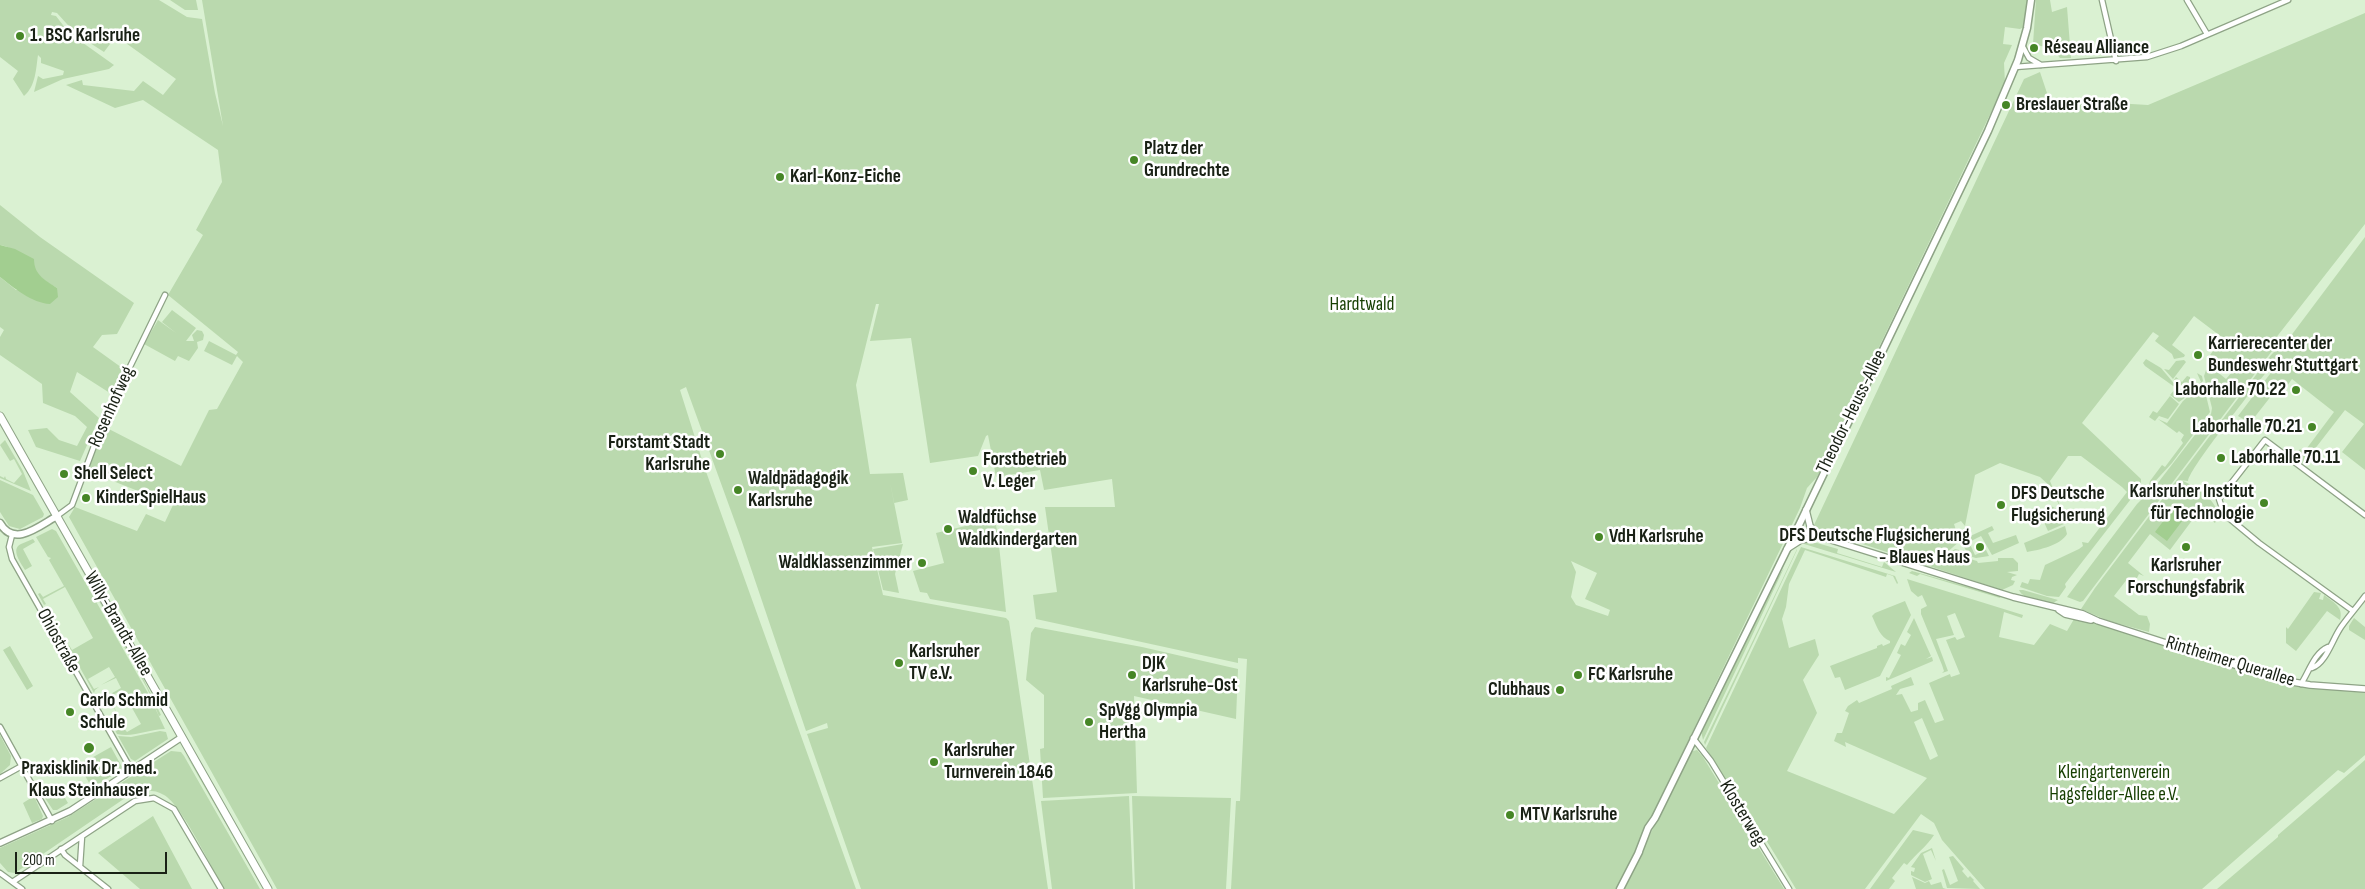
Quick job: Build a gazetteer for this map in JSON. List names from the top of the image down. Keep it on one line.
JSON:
{"streets":{"main road":["Theodor-Heuss-Allee","Willy-Brandt-Allee"],"street":["Rosenhofweg","Ohiostraße","Rintheimer Querallee","Klosterweg"]},"crossings":[["Rosenhofweg","Willy-Brandt-Allee"],["Theodor-Heuss-Allee","Rintheimer Querallee"],["Theodor-Heuss-Allee","Klosterweg"]],"parks":["Hardtwald","Kleingartenverein Hagsfelder-Allee e.V."],"places":["1. BSC Karlsruhe","Réseau Alliance","Breslauer Straße","Platz der Grundrechte","Karl-Konz-Eiche","Karrierecenter der Bundeswehr Stuttgart","Laborhalle 70.22","Laborhalle 70.21","Forstamt Stadt Karlsruhe","Laborhalle 70.11","Forstbetrieb V. Leger","Shell Select","Waldpädagogik Karlsruhe","KinderSpielHaus","Karlsruher Institut für Technologie","DFS Deutsche Flugsicherung","Waldfüchse Waldkindergarten","VdH Karlsruhe","DFS Deutsche Flugsicherung - Blaues Haus","Karlsruher Forschungsfabrik","Waldklassenzimmer","Karlsruher TV e.V.","DJK Karlsruhe-Ost","FC Karlsruhe","Clubhaus","Carlo Schmid Schule","SpVgg Olympia Hertha","Praxisklinik Dr. med. Klaus Steinhauser","Karlsruher Turnverein 1846","MTV Karlsruhe"],"scale_bar":"200 m"}
